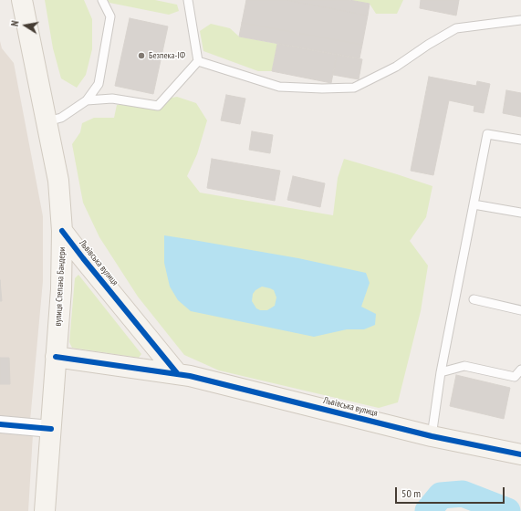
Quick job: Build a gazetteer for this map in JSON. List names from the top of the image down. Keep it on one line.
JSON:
{"streets":{"street":["Львівська вулиця","вулиця Степана Бандери"]},"crossings":[["Львівська вулиця","вулиця Степана Бандери"]],"places":["Безпека-ІФ"],"scale_bar":"50 m","north":"left"}
